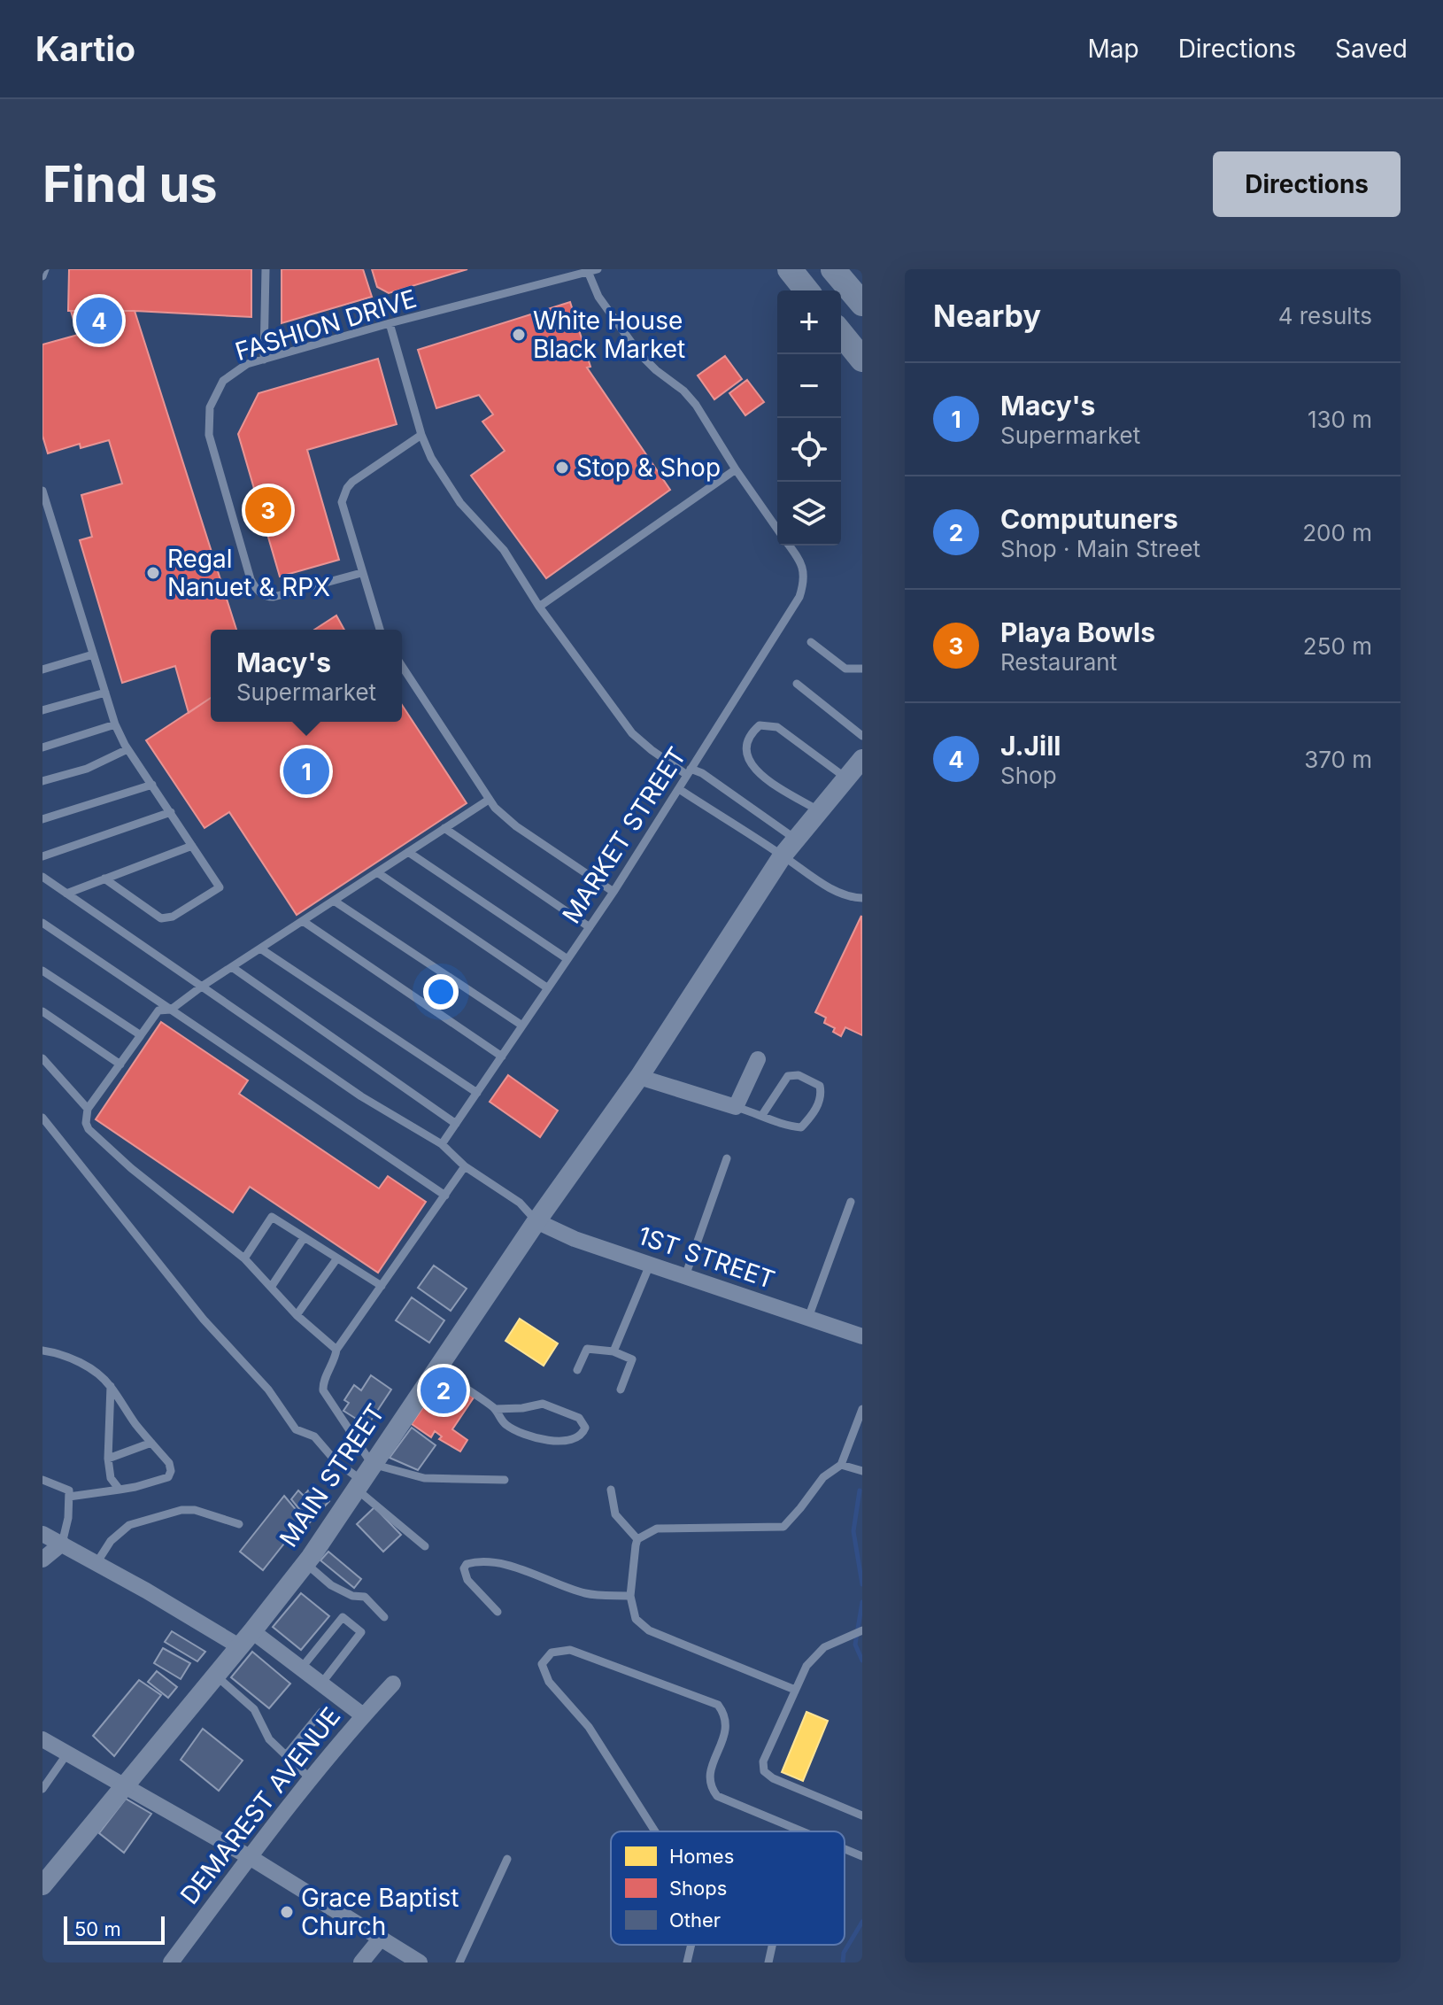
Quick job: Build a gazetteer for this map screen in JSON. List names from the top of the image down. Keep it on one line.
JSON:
{"streets":{"street":["1ST STREET","MAIN STREET","DEMAREST AVENUE"],"lane":["FASHION DRIVE","MARKET STREET"]},"crossings":[["FASHION DRIVE","MARKET STREET"],["1ST STREET","MAIN STREET"]],"places":["White House Black Market","Stop & Shop","Regal Nanuet & RPX","Grace Baptist Church"],"legend":["Homes","Shops","Other"],"scale_bar":"50 m","page":{"header":"Kartio","nav":["Map","Directions","Saved"],"buttons":"Directions","title":"Find us","heading":["Nearby","4 results"],"map_buttons":["+","−"],"pins":["4","3","1","2"],"list":[{"mark":"1","name":"Macy's","note":"Supermarket","value":"130 m"},{"mark":"2","name":"Computuners","note":"Shop · Main Street","value":"200 m"},{"mark":"3","name":"Playa Bowls","note":"Restaurant","value":"250 m"},{"mark":"4","name":"J.Jill","note":"Shop","value":"370 m"}],"popup":["Macy's","Supermarket"],"scale":"50 m"}}
